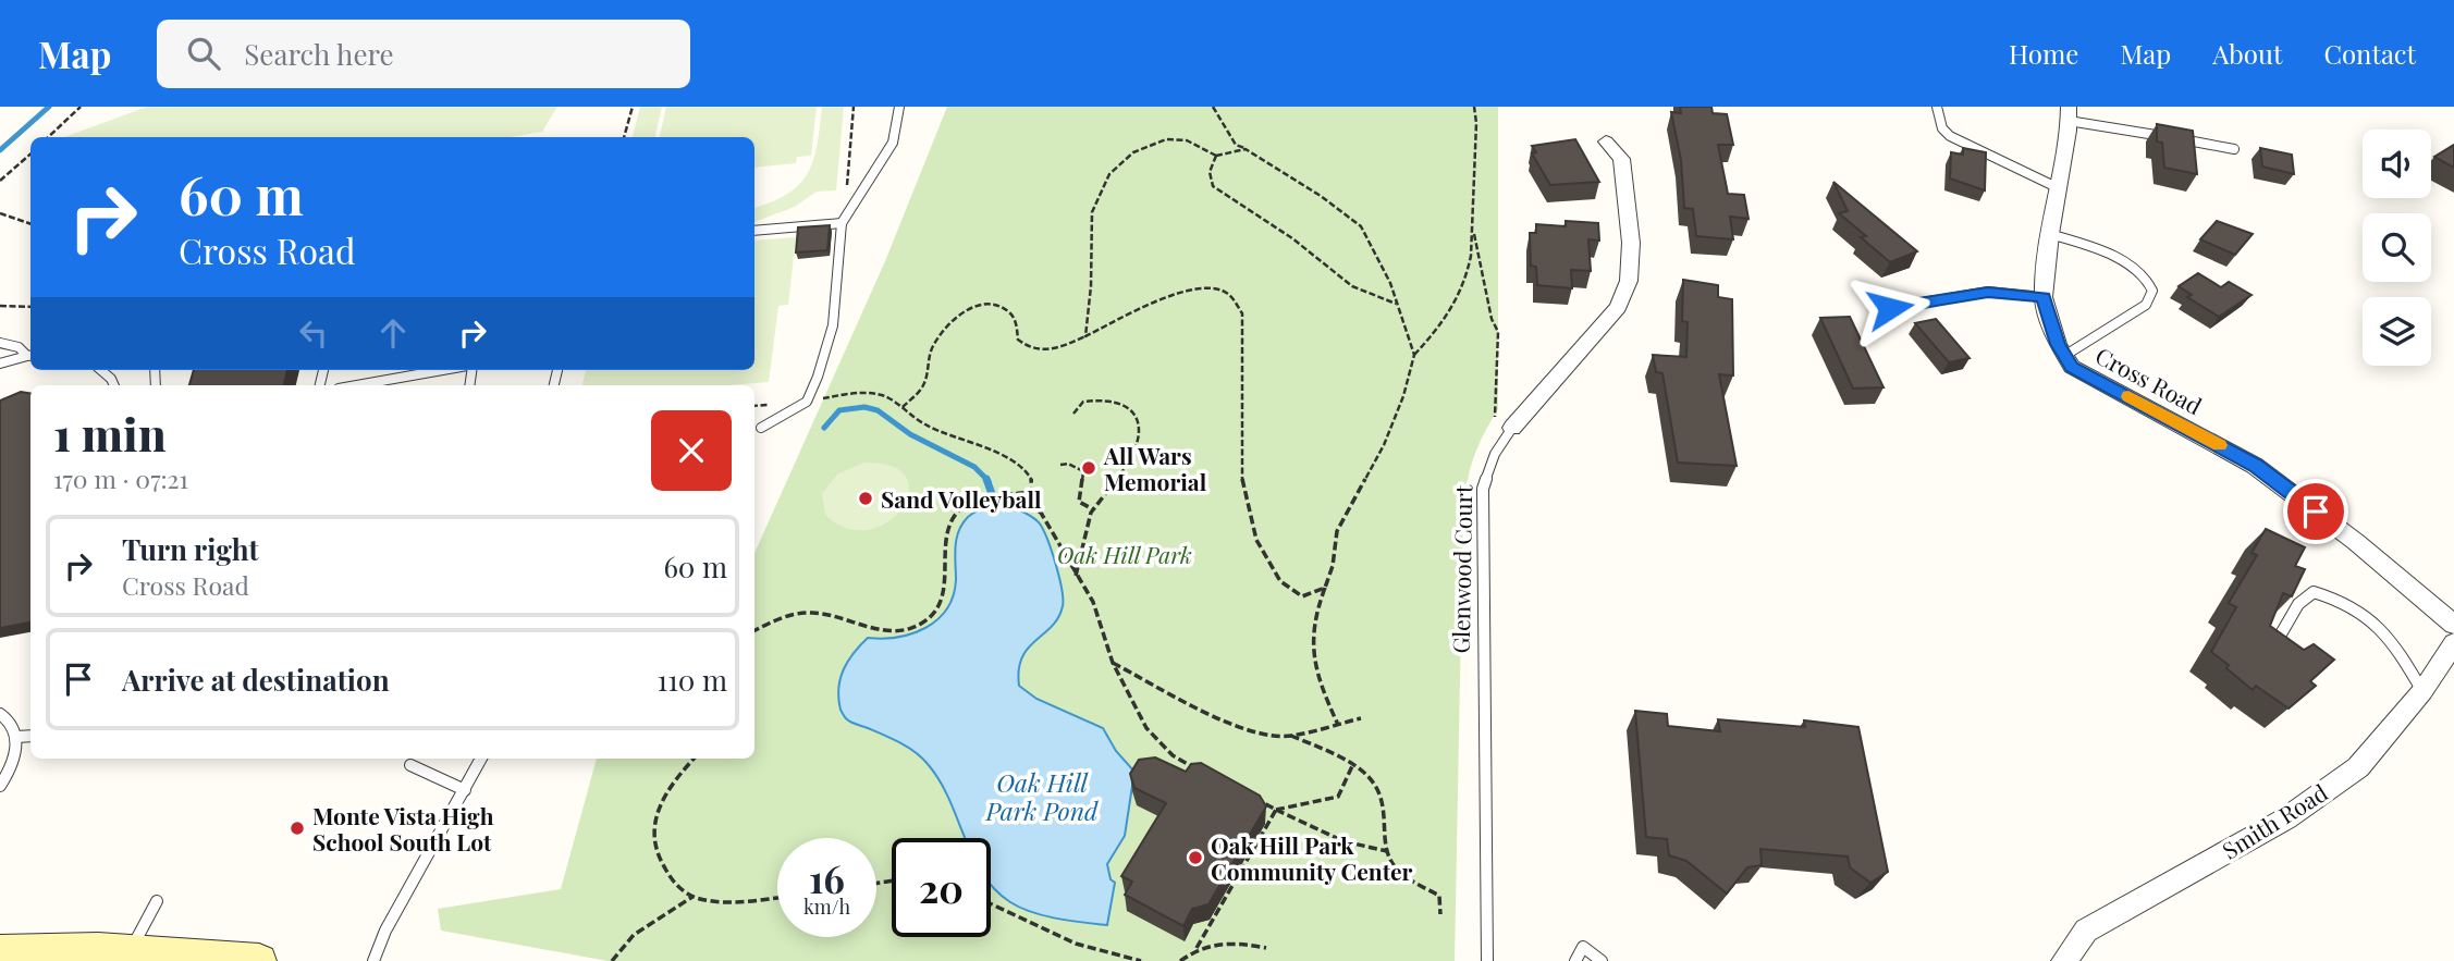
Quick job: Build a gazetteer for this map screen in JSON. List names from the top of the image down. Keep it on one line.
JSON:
{"streets":{"street":["Cross Road","Glenwood Court","Smith Road"]},"water":["Oak Hill Park Pond"],"parks":["Oak Hill Park"],"places":["All Wars Memorial","Sand Volleyball","Monte Vista High School South Lot","Oak Hill Park Community Center"],"page":{"header":"Map","search":"Search here","nav":["Home","Map","About","Contact"],"turn":["60 m","Cross Road"],"heading":["1 min","170 m · 07:21"],"list":[{"name":"Turn right","note":"Cross Road","value":"60 m"},{"name":"Arrive at destination","value":"110 m"}],"speed":"16 km/h","limit":"20"}}
